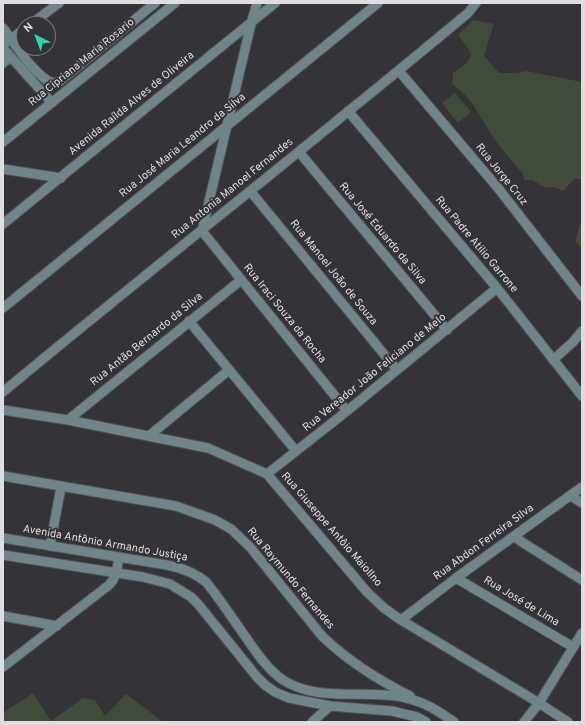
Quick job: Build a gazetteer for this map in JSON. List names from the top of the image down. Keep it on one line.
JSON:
{"streets":{"street":["Rua Cipriana Maria Rosario","Avenida Raílda Alves de Oliveira","Rua José Maria Leandro da Silva","Rua Jorge Cruz","Rua Antonia Manoel Fernandes","Rua José Eduardo da Silva","Rua Padre Atilio Garrone","Rua Manoel João de Souza","Rua Iraci Souza da Rocha","Rua Antão Bernardo da Silva","Rua Vereador João Feliciano de Melo","Rua Giuseppe Antôio Maiollno","Rua Abdon Ferreira Silva","Avenida Antônio Armando Justiça","Rua Raymundo Fernandes","Rua José de Lima"]},"crossings":[["Rua Jorge Cruz","Rua Antonia Manoel Fernandes"],["Rua Antonia Manoel Fernandes","Rua José Eduardo da Silva"],["Rua Antonia Manoel Fernandes","Rua Padre Atilio Garrone"],["Rua Antonia Manoel Fernandes","Rua Manoel João de Souza"],["Rua Antonia Manoel Fernandes","Rua Iraci Souza da Rocha"],["Rua José Eduardo da Silva","Rua Vereador João Feliciano de Melo"],["Rua Padre Atilio Garrone","Rua Vereador João Feliciano de Melo"],["Rua Manoel João de Souza","Rua Vereador João Feliciano de Melo"],["Rua Iraci Souza da Rocha","Rua Antão Bernardo da Silva"],["Rua Iraci Souza da Rocha","Rua Vereador João Feliciano de Melo"],["Rua Antão Bernardo da Silva","Rua Giuseppe Antôio Maiollno"],["Rua Vereador João Feliciano de Melo","Rua Giuseppe Antôio Maiollno"],["Rua Giuseppe Antôio Maiollno","Rua Abdon Ferreira Silva"],["Rua Abdon Ferreira Silva","Rua José de Lima"],["Avenida Antônio Armando Justiça","Rua Raymundo Fernandes"]],"north":"top left"}
